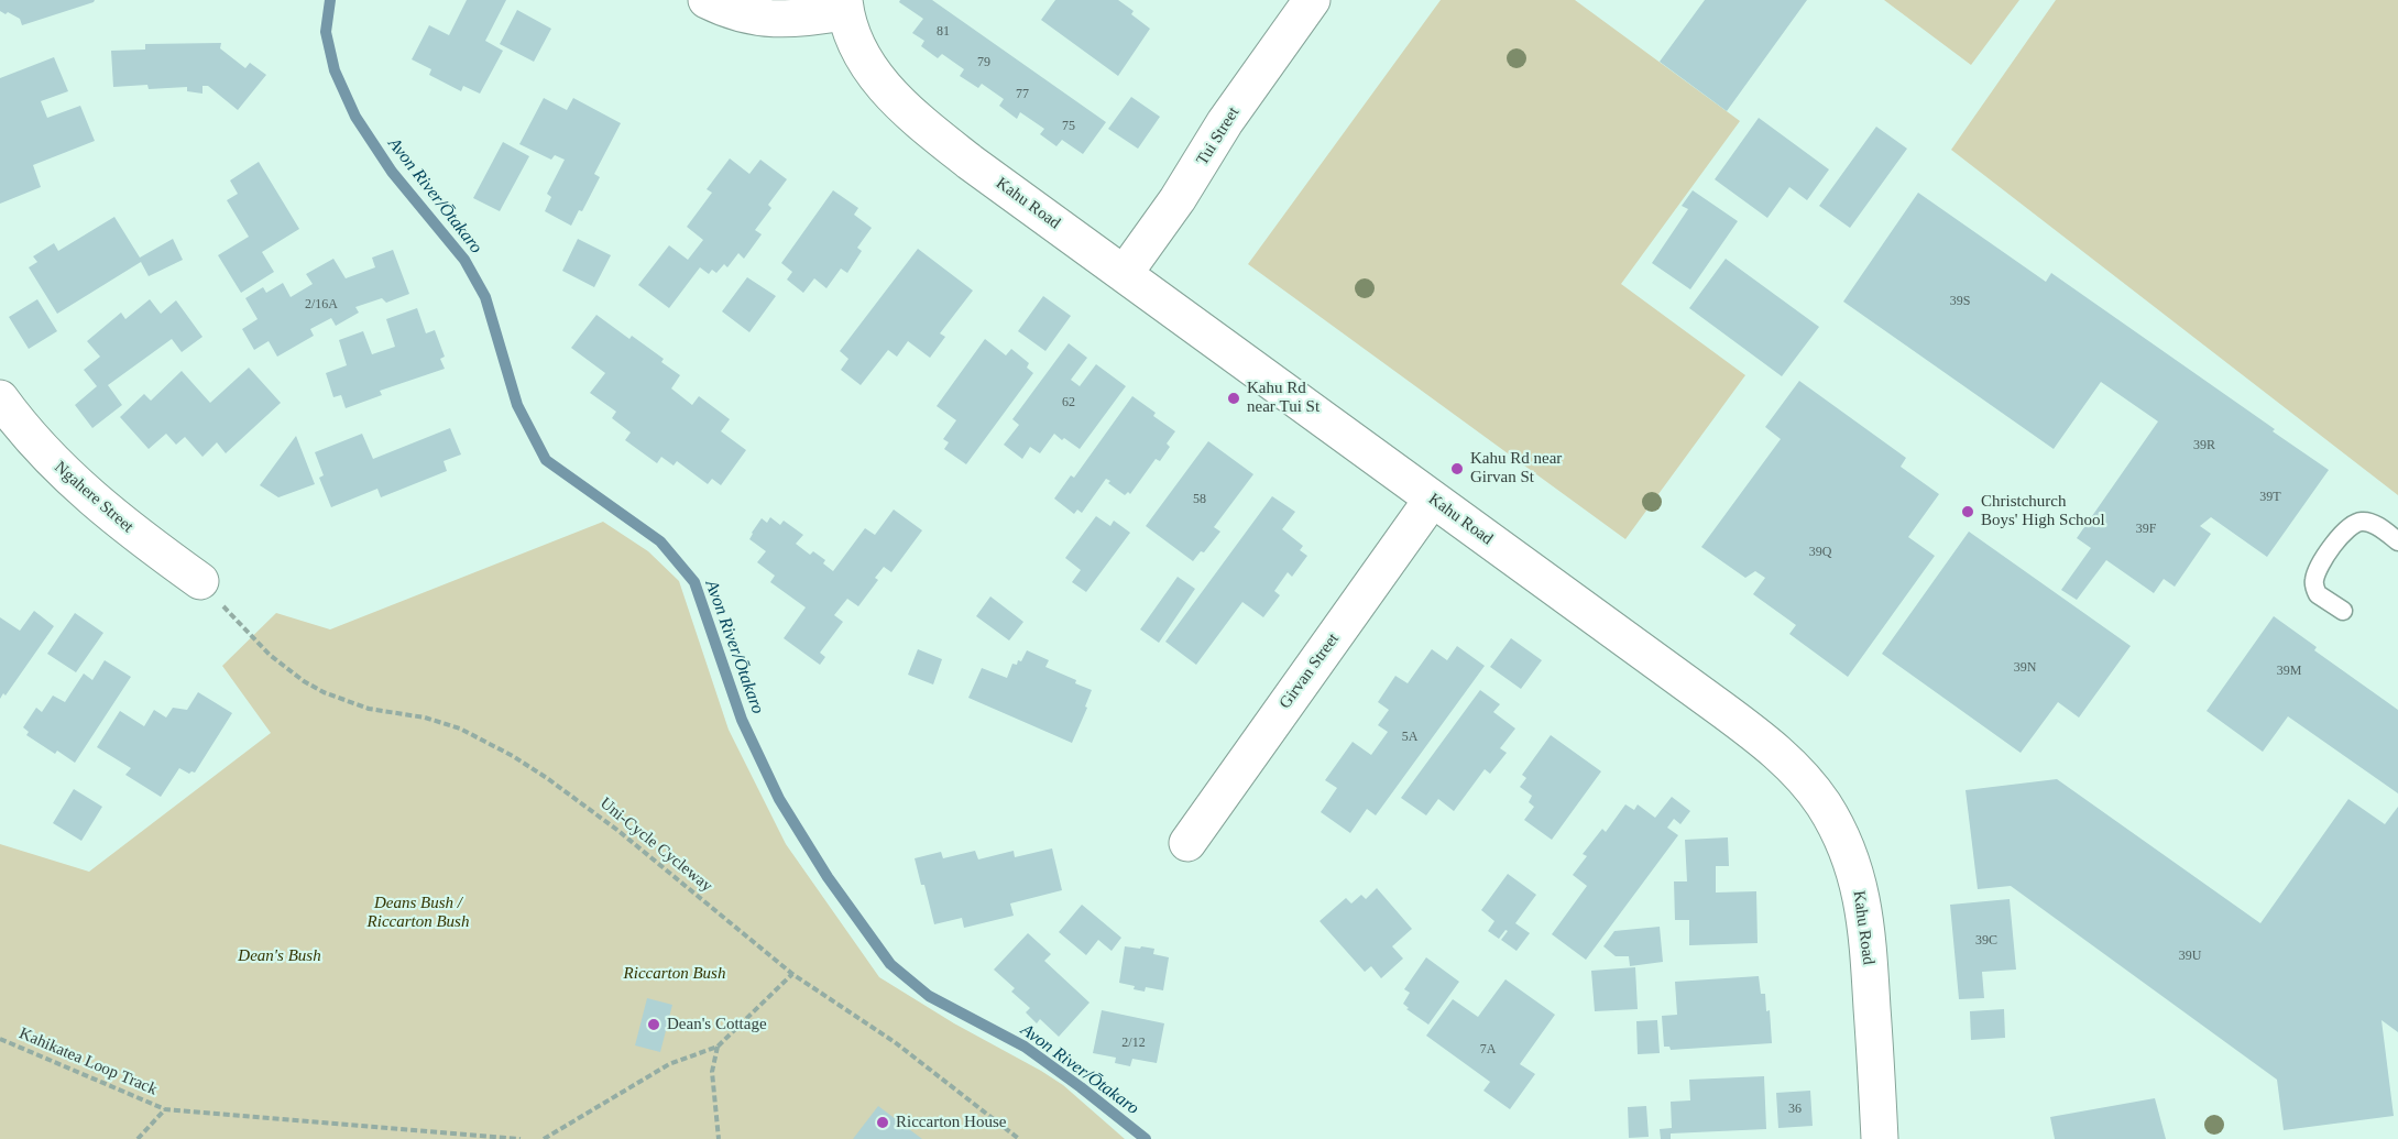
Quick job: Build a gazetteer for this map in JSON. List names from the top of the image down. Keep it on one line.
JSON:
{"streets":{"main road":["Tui Street","Kahu Road","Ngahere Street","Girvan Street"],"path":["Uni-Cycle Cycleway","Kahikatea Loop Track"]},"crossings":[["Tui Street","Kahu Road"],["Kahu Road","Girvan Street"]],"water":["Avon River/Ōtakaro"],"parks":["Deans Bush / Riccarton Bush","Dean's Bush","Riccarton Bush"],"places":["Kahu Rd near Tui St","Kahu Rd near Girvan St","Christchurch Boys' High School","Dean's Cottage","Riccarton House"],"house_numbers":["81","79","77","75","39S","2/16A","62","39R","39T","58","39F","39Q","39N","39M","5A","39C","39U","2/12","7A","36"]}
